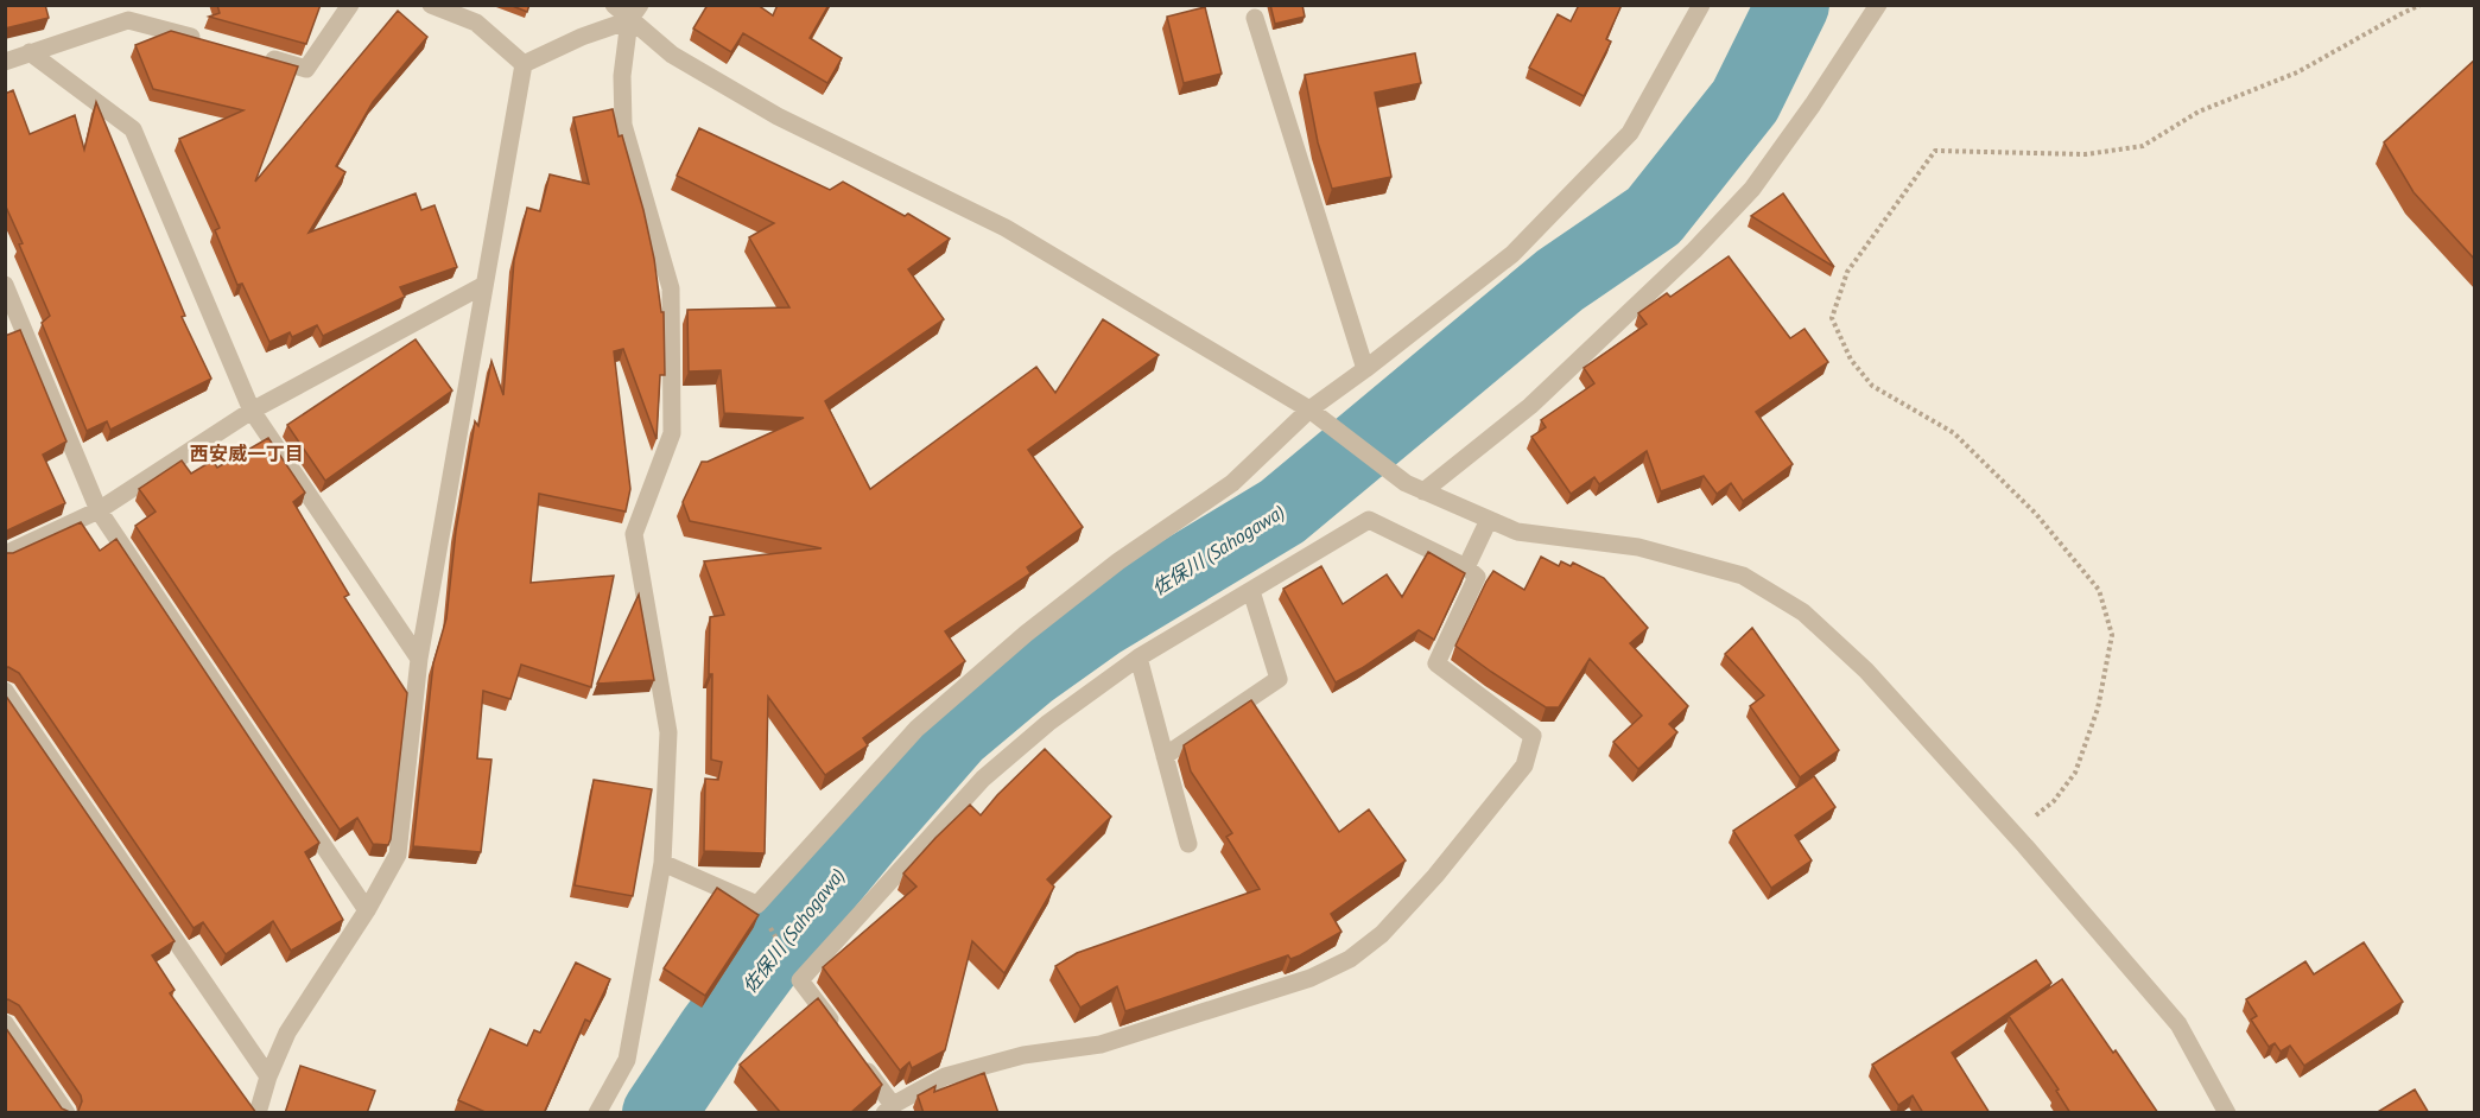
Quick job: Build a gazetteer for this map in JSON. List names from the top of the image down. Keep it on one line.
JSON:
{"districts":["西安威一丁目"],"water":["佐保川 (Sahogawa)"]}
